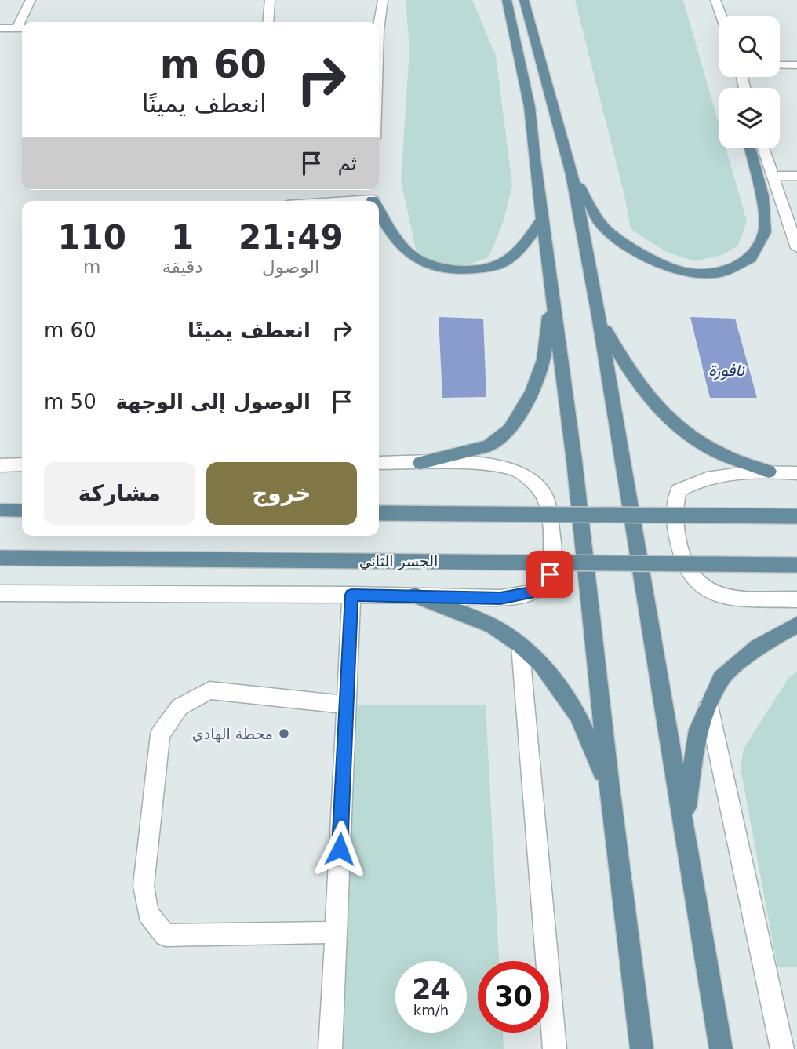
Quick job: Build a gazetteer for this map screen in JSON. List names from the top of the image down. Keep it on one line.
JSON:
{"streets":{"main road":["الجسر الثاني"]},"water":["نافورة"],"places":["محطة الهادي"],"page":{"turn":["60 m","انعطف يمينًا"],"then":"ثم","eta":["21:49","الوصول","1","دقيقة","110","m"],"list":[{"name":"انعطف يمينًا","value":"60 m"},{"name":"الوصول إلى الوجهة","value":"50 m"}],"buttons":["خروج","مشاركة"],"speed":"24 km/h","limit":"30"}}
